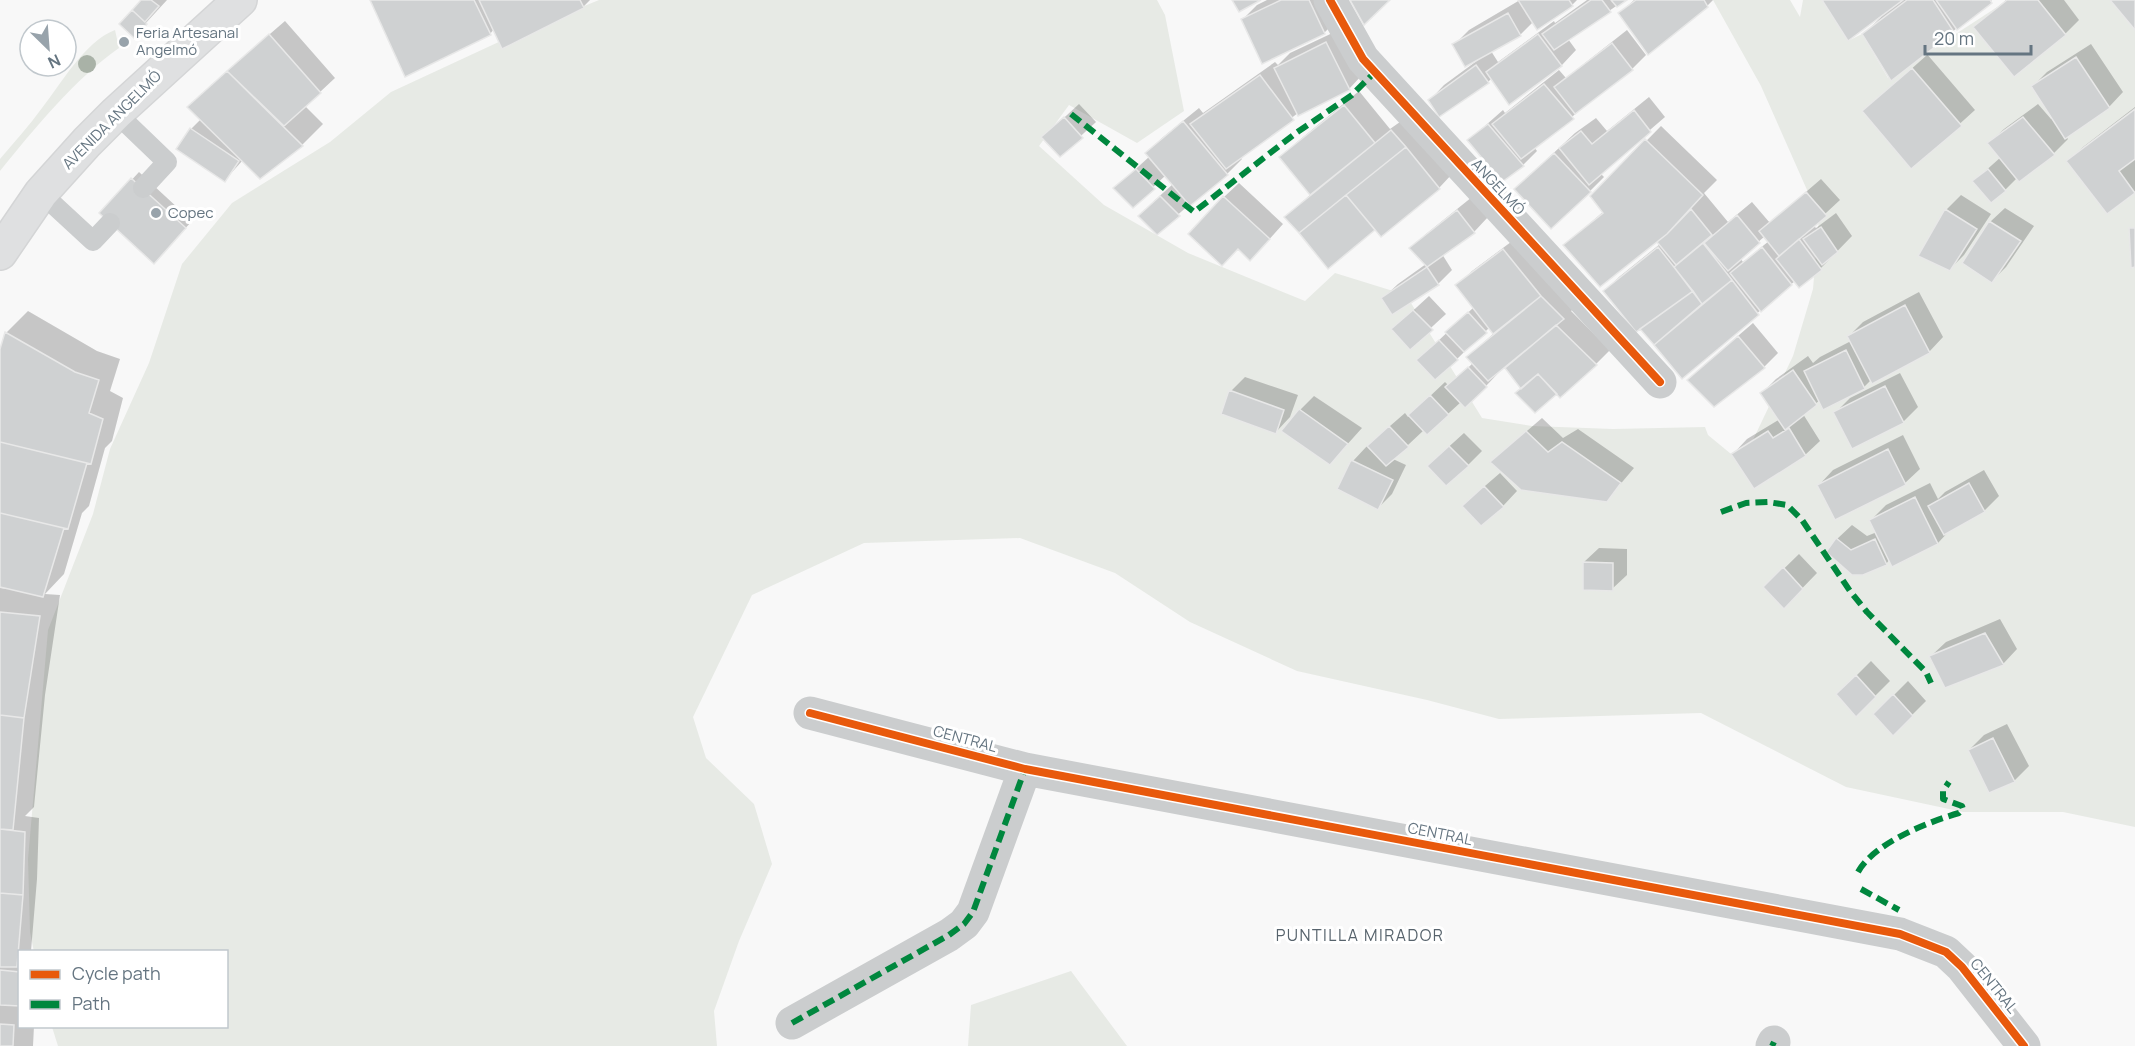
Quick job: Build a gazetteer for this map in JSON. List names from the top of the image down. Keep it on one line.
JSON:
{"streets":{"main road":["AVENIDA ANGELMÓ"],"street":["ANGELMÓ","CENTRAL"]},"districts":["PUNTILLA MIRADOR"],"places":["Feria Artesanal Angelmó","Copec"],"legend":["Cycle path","Path"],"scale_bar":"20 m","north":"bottom right"}
